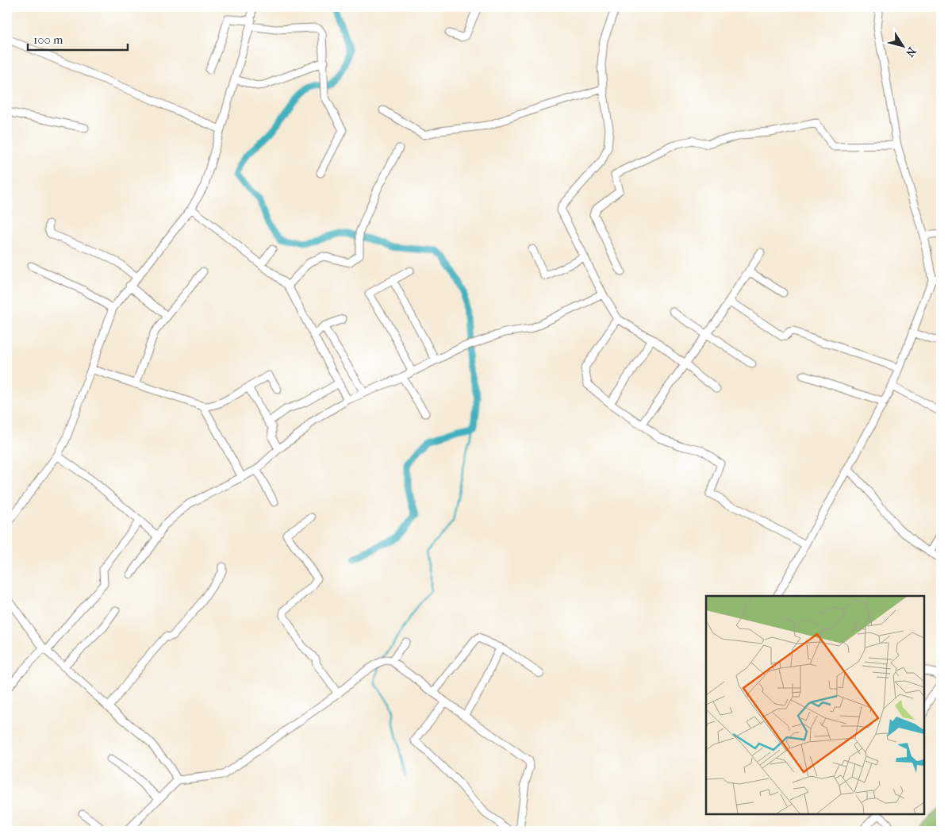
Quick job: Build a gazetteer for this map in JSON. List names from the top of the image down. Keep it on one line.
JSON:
{"scale_bar":"100 m","north":"bottom right"}
